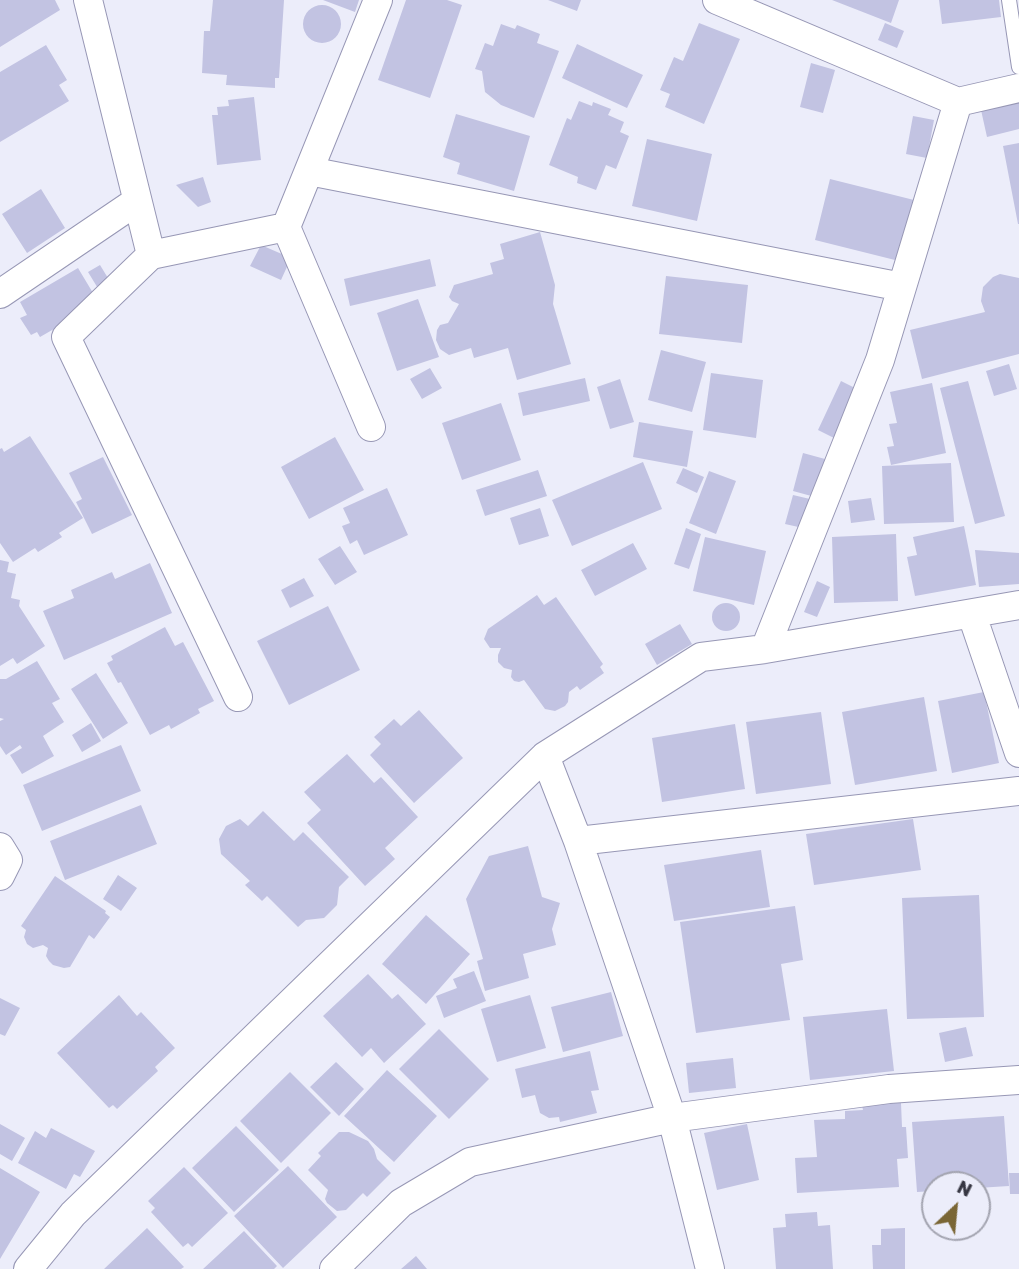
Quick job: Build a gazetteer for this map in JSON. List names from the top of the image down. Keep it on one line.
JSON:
{"north":"top right"}
